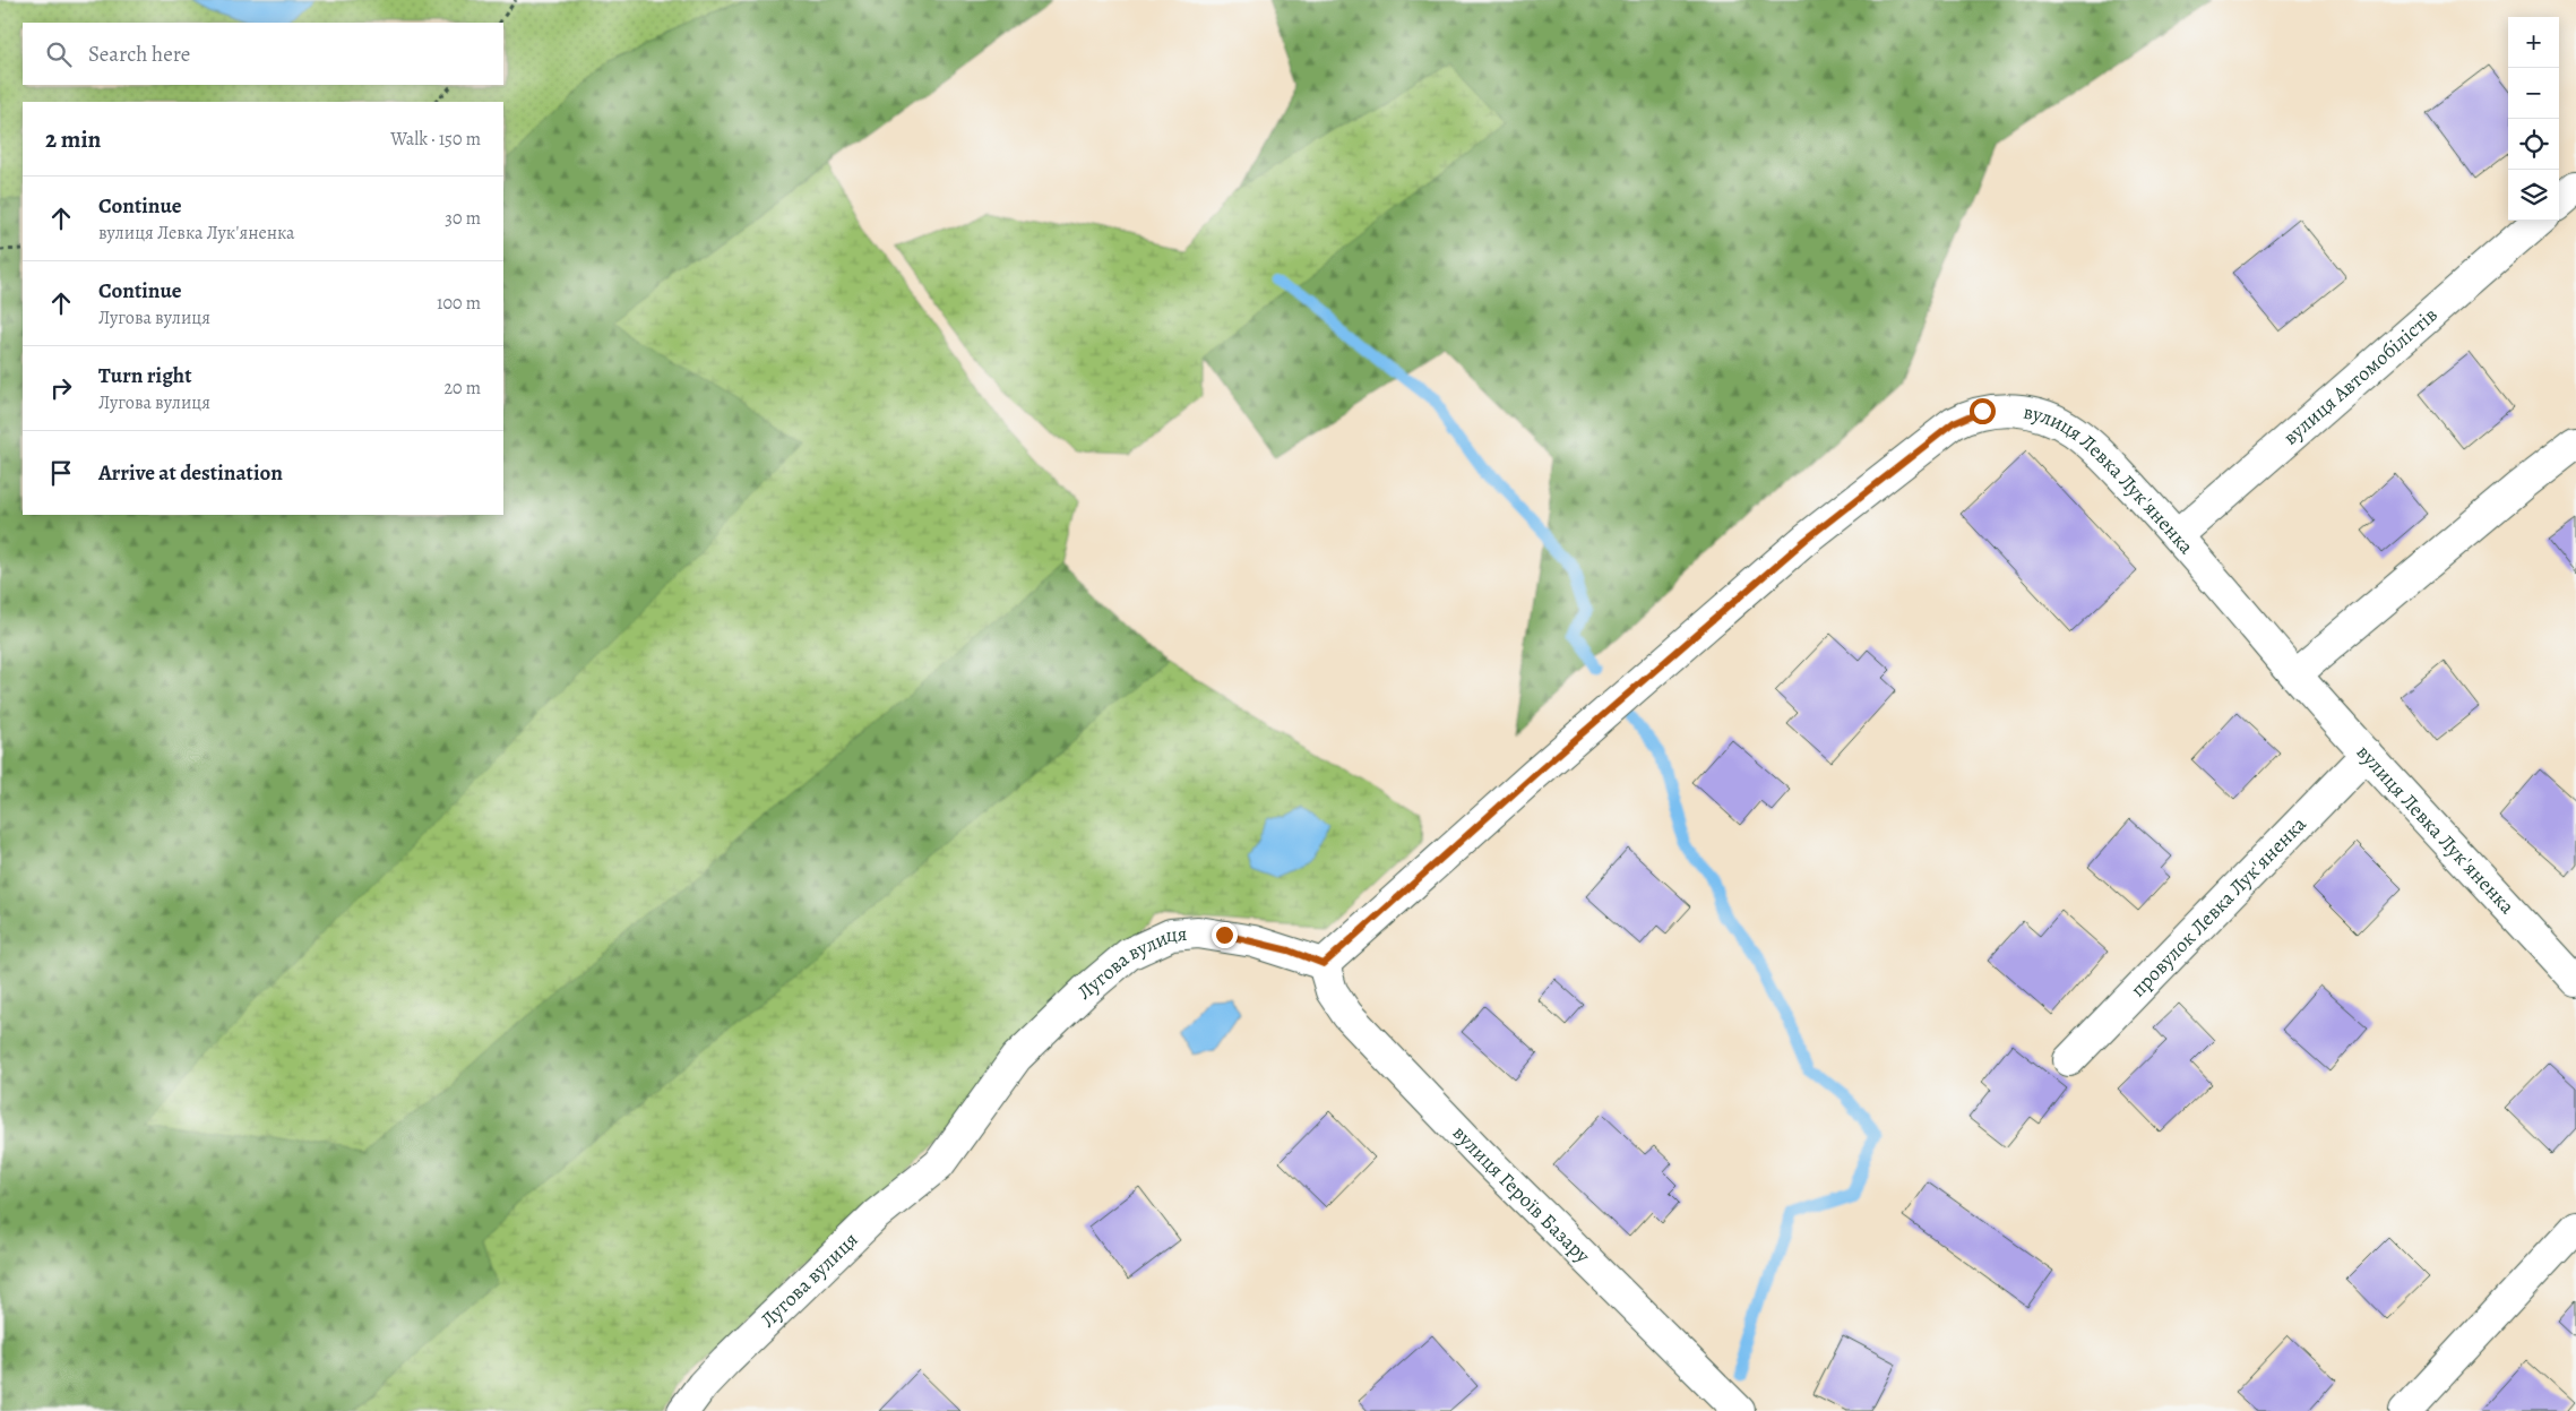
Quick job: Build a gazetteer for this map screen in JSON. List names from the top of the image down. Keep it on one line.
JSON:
{"streets":{"street":["вулиця Автомобілістів","вулиця Левка Лук'яненка","провулок Левка Лук'яненка","Лугова вулиця","вулиця Героїв Базару"]},"crossings":[["вулиця Автомобілістів","вулиця Левка Лук'яненка"],["вулиця Левка Лук'яненка","провулок Левка Лук'яненка"],["вулиця Левка Лук'яненка","Лугова вулиця"],["вулиця Левка Лук'яненка","вулиця Героїв Базару"],["Лугова вулиця","вулиця Героїв Базару"]],"page":{"map_buttons":["+","−"],"search":"Search here","heading":["2 min","Walk · 150 m"],"list":[["Continue","вулиця Левка Лук'яненка","30 m"],["Continue","Лугова вулиця","100 m"],["Turn right","Лугова вулиця","20 m"],"Arrive at destination"]}}
